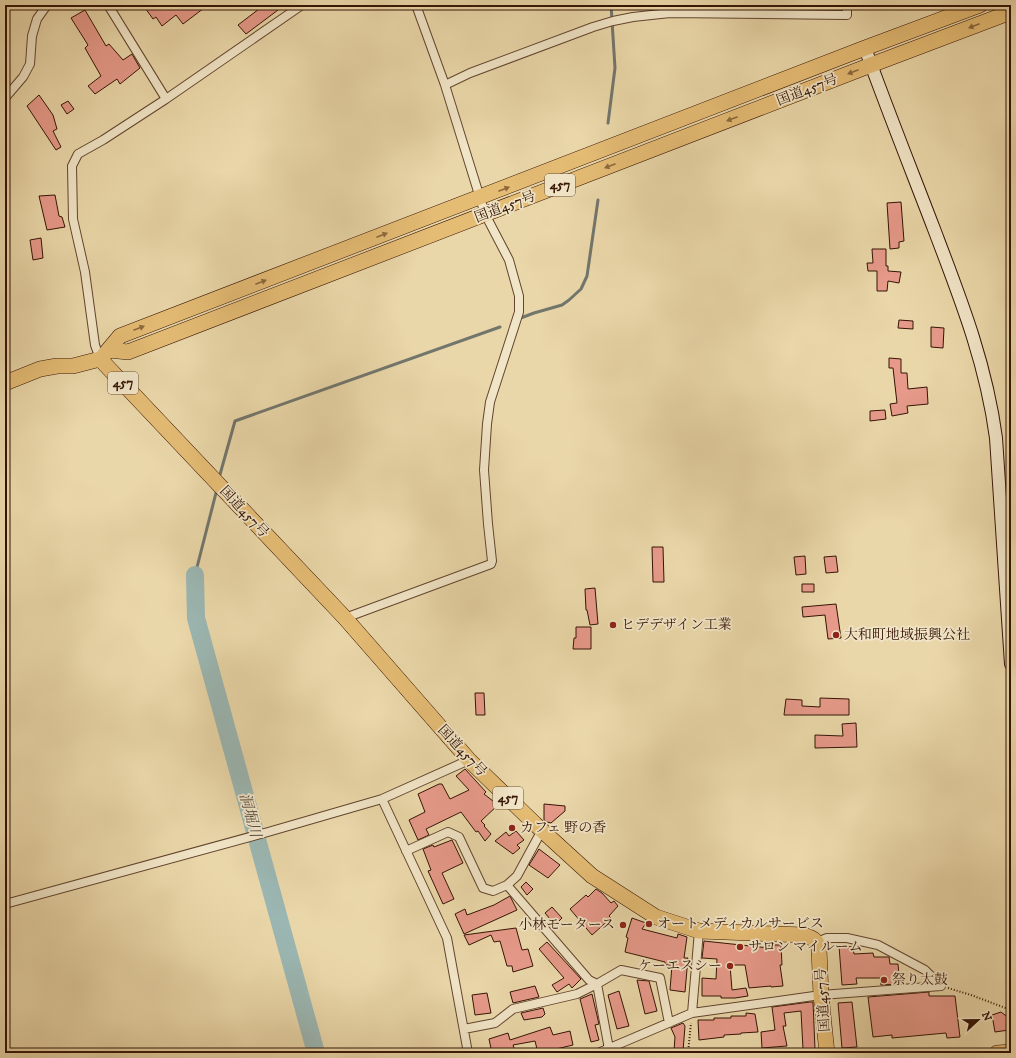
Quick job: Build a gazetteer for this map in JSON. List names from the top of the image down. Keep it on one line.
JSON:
{"streets":{"highway":["国道457号","457"]},"water":["洞堀川"],"places":["ヒデデザイン工業","大和町地域振興公社","カフェ 野の香","オートメディカルサービス","小林モータース","サロン マイルーム","ケーエスシー","祭り太鼓"],"north":"right"}
